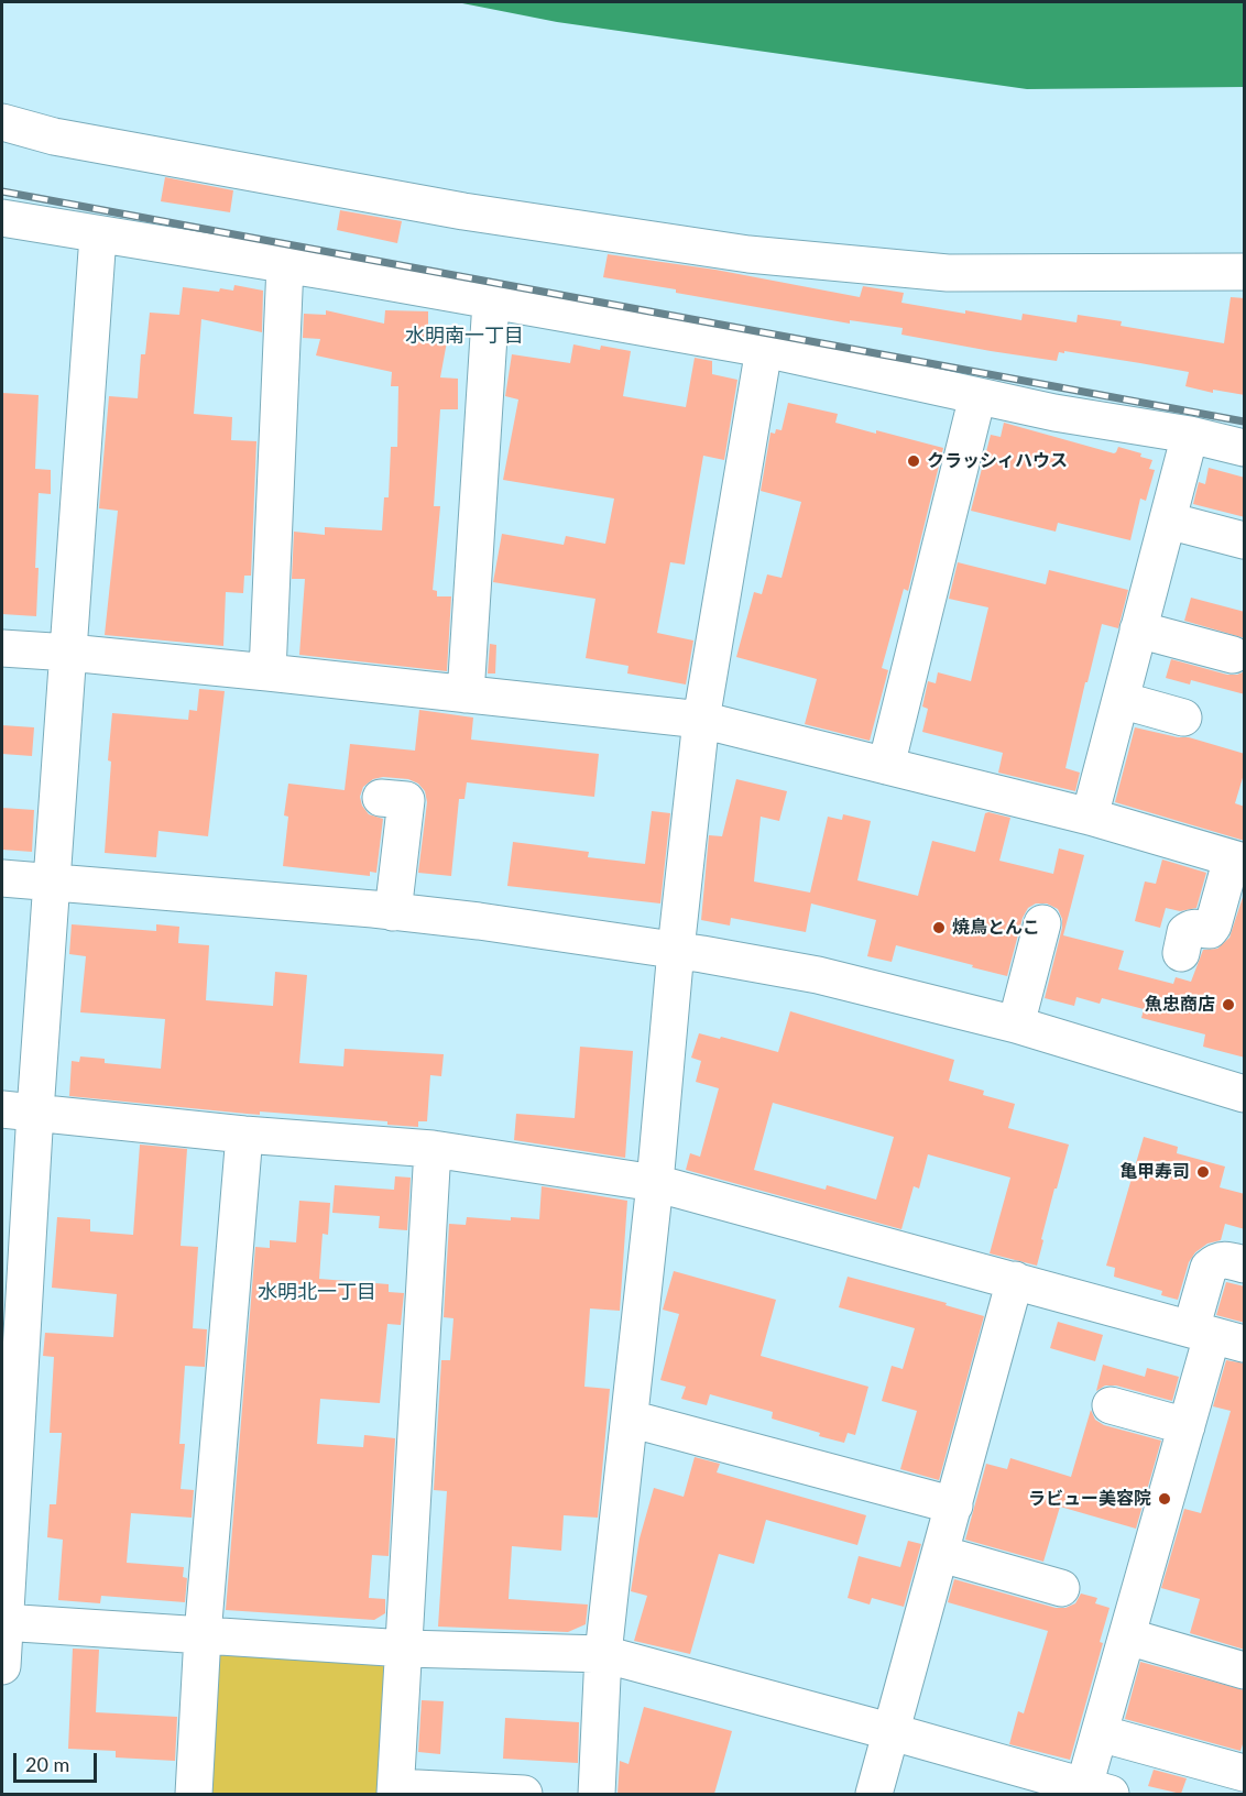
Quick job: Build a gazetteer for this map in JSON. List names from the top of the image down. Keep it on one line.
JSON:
{"districts":["水明南一丁目","水明北一丁目"],"places":["クラッシィハウス","焼鳥とんこ","魚忠商店","亀甲寿司","ラビュー美容院"],"scale_bar":"20 m"}
